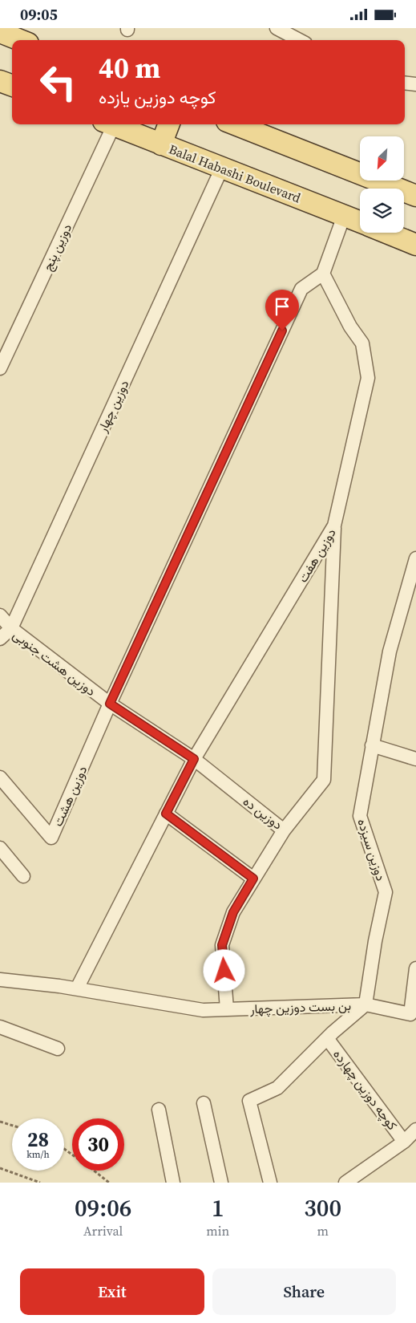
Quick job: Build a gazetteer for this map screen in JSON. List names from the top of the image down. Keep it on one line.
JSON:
{"streets":{"main road":["Balal Habashi Boulevard"],"street":["دوزین پنج","دوزین چهار","دوزین هفت","دوزین هشت جنوبی","دوزین هشت","دوزین ده","دوزین سیزده","بن بست دوزین چهار","کوچه دوزین چهارده"]},"crossings":[["Balal Habashi Boulevard","دوزین چهار"],["دوزین چهار","دوزین هشت جنوبی"],["دوزین هفت","دوزین ده"],["دوزین هشت جنوبی","دوزین هشت"],["دوزین سیزده","بن بست دوزین چهار"],["بن بست دوزین چهار","کوچه دوزین چهارده"]],"north":"bottom left","page":{"status":"09:05","turn":["40 m","کوچه دوزین یازده"],"speed":"28 km/h","limit":"30","eta":["09:06","Arrival","1","min","300","m"],"buttons":["Exit","Share"]}}
